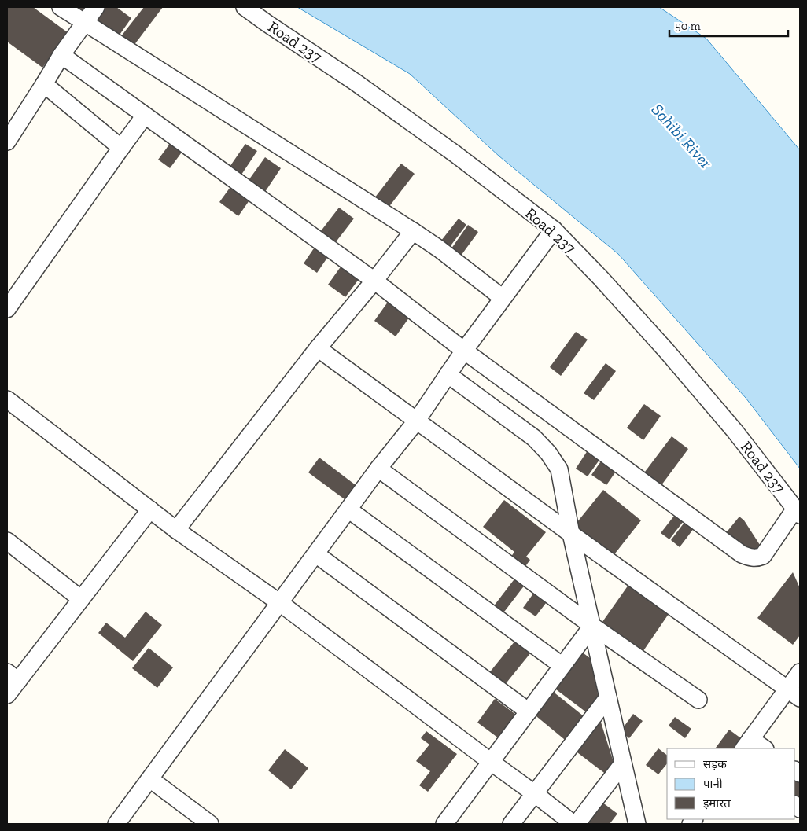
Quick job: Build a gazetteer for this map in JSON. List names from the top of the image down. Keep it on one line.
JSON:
{"streets":{"street":["Road 237"]},"water":["Sahibi River"],"legend":["सड़क","पानी","इमारत"],"scale_bar":"50 m"}
